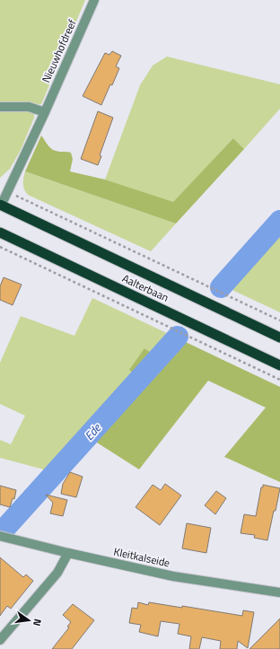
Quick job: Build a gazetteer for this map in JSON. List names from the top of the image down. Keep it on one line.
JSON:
{"streets":{"highway":["Aalterbaan"],"street":["Nieuwhofdreef","Kleitkalseide"]},"crossings":[["Nieuwhofdreef","Aalterbaan"]],"water":["Ede"],"north":"right"}
